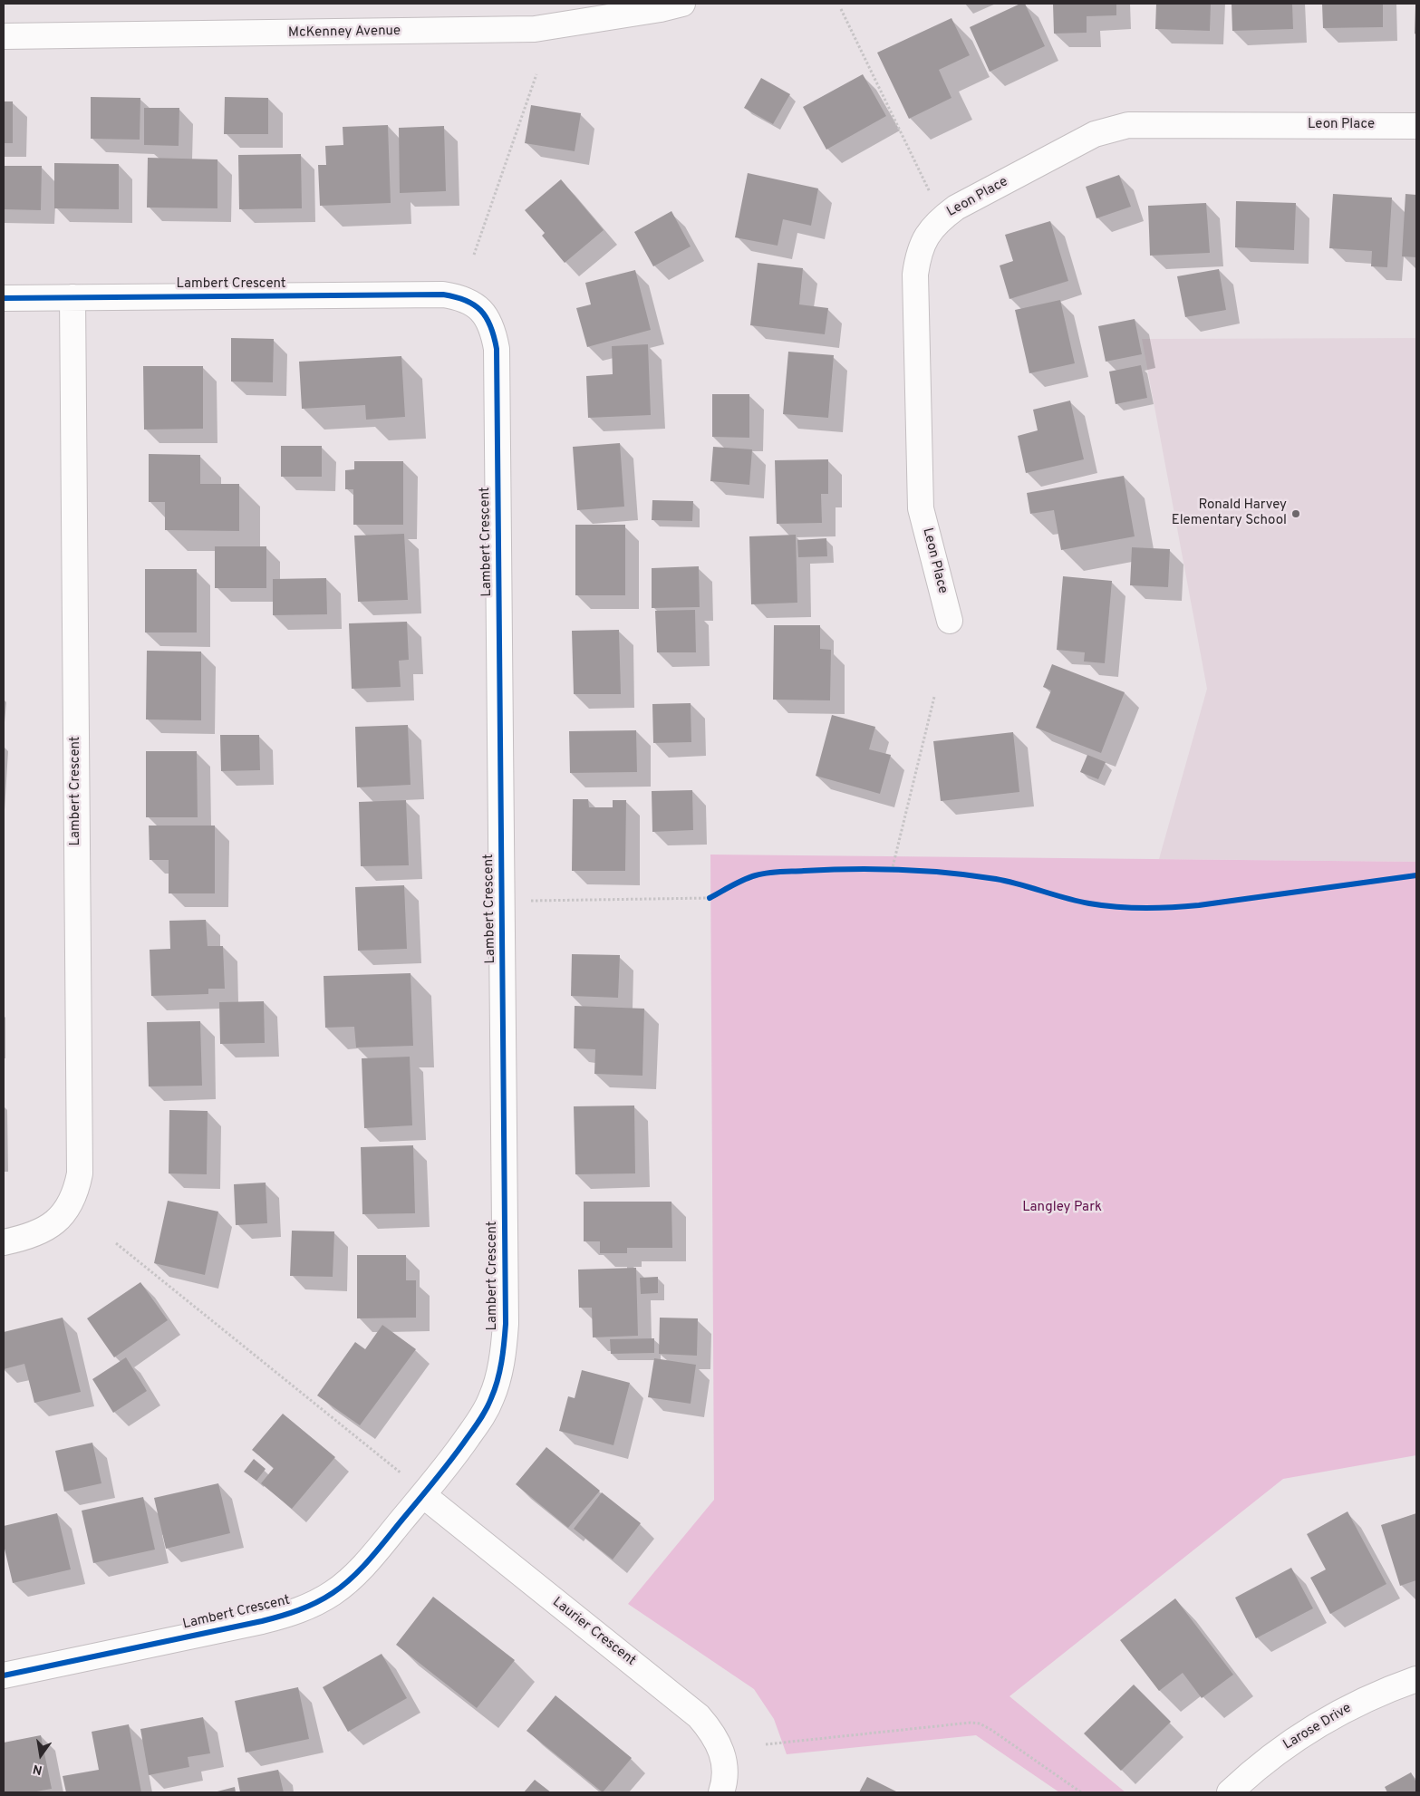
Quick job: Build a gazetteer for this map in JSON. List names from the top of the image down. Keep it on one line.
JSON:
{"streets":{"street":["McKenney Avenue","Leon Place","Lambert Crescent","Laurier Crescent","Larose Drive"]},"crossings":[["Lambert Crescent","Laurier Crescent"]],"parks":["Langley Park"],"places":["Ronald Harvey Elementary School"],"north":"bottom"}
